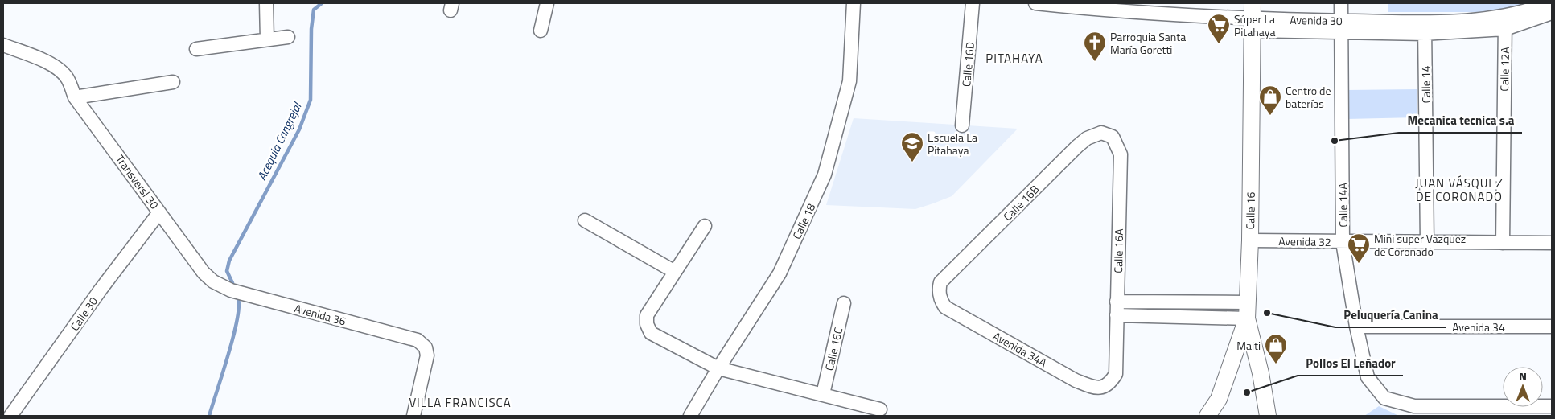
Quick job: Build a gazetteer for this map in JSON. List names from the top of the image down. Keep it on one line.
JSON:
{"streets":{"street":["Avenida 30","Calle 16D","Calle 12A","Calle 14","Transversl 30","Calle 16B","Calle 14A","Calle 16","Calle 18","Avenida 32","Calle 16A","Calle 30","Avenida 36","Avenida 34","Calle 16C","Avenida 34A"]},"crossings":[["Avenida 30","Calle 12A"],["Avenida 30","Calle 14"],["Avenida 30","Calle 14A"],["Avenida 30","Calle 16"],["Calle 12A","Avenida 32"],["Calle 14","Avenida 32"],["Transversl 30","Calle 30"],["Transversl 30","Avenida 36"],["Calle 16B","Calle 16A"],["Calle 16B","Avenida 34A"],["Calle 14A","Avenida 32"],["Calle 14A","Avenida 34"],["Calle 16","Avenida 32"],["Calle 16A","Avenida 34A"]],"districts":["PITAHAYA","JUAN VÁSQUEZ DE CORONADO","VILLA FRANCISCA"],"water":["Acequia Cangrejal"],"places":{"supermarket":["Súper La Pitahaya","Mini super Vazquez de Coronado"],"church":["Parroquia Santa María Goretti"],"shop":["Centro de baterías","Maiti"],"other":["Mecanica tecnica s.a","Peluquería Canina","Pollos El Leñador"],"school or university":["Escuela La Pitahaya"]},"north":"top"}
